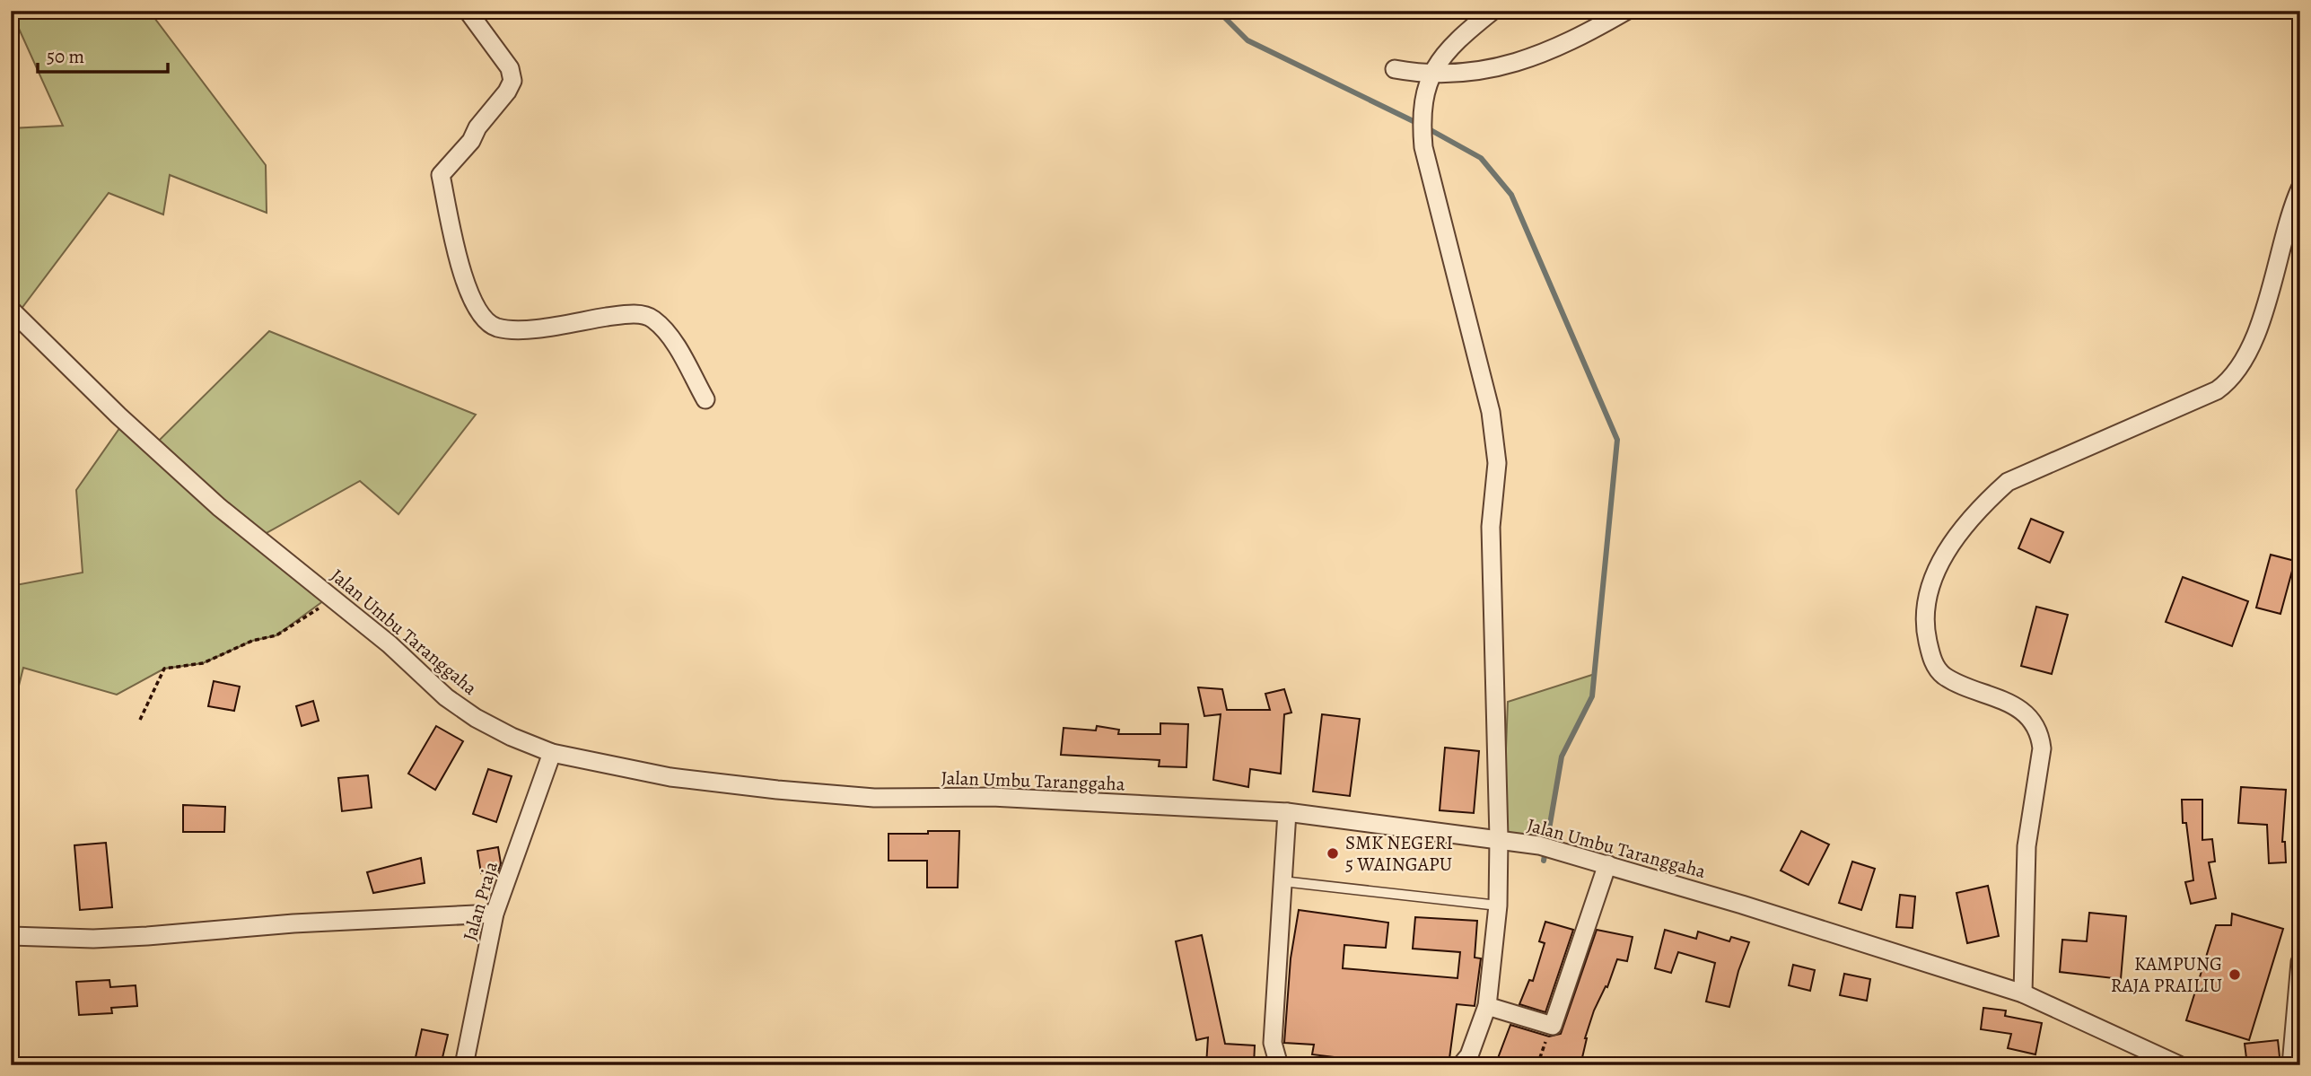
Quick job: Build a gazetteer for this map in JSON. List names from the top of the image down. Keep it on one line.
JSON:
{"streets":{"street":["Jalan Umbu Taranggaha","Jalan Praja"]},"crossings":[["Jalan Umbu Taranggaha","Jalan Praja"]],"places":["SMK NEGERI 5 WAINGAPU","KAMPUNG RAJA PRAILIU"],"scale_bar":"50 m"}
